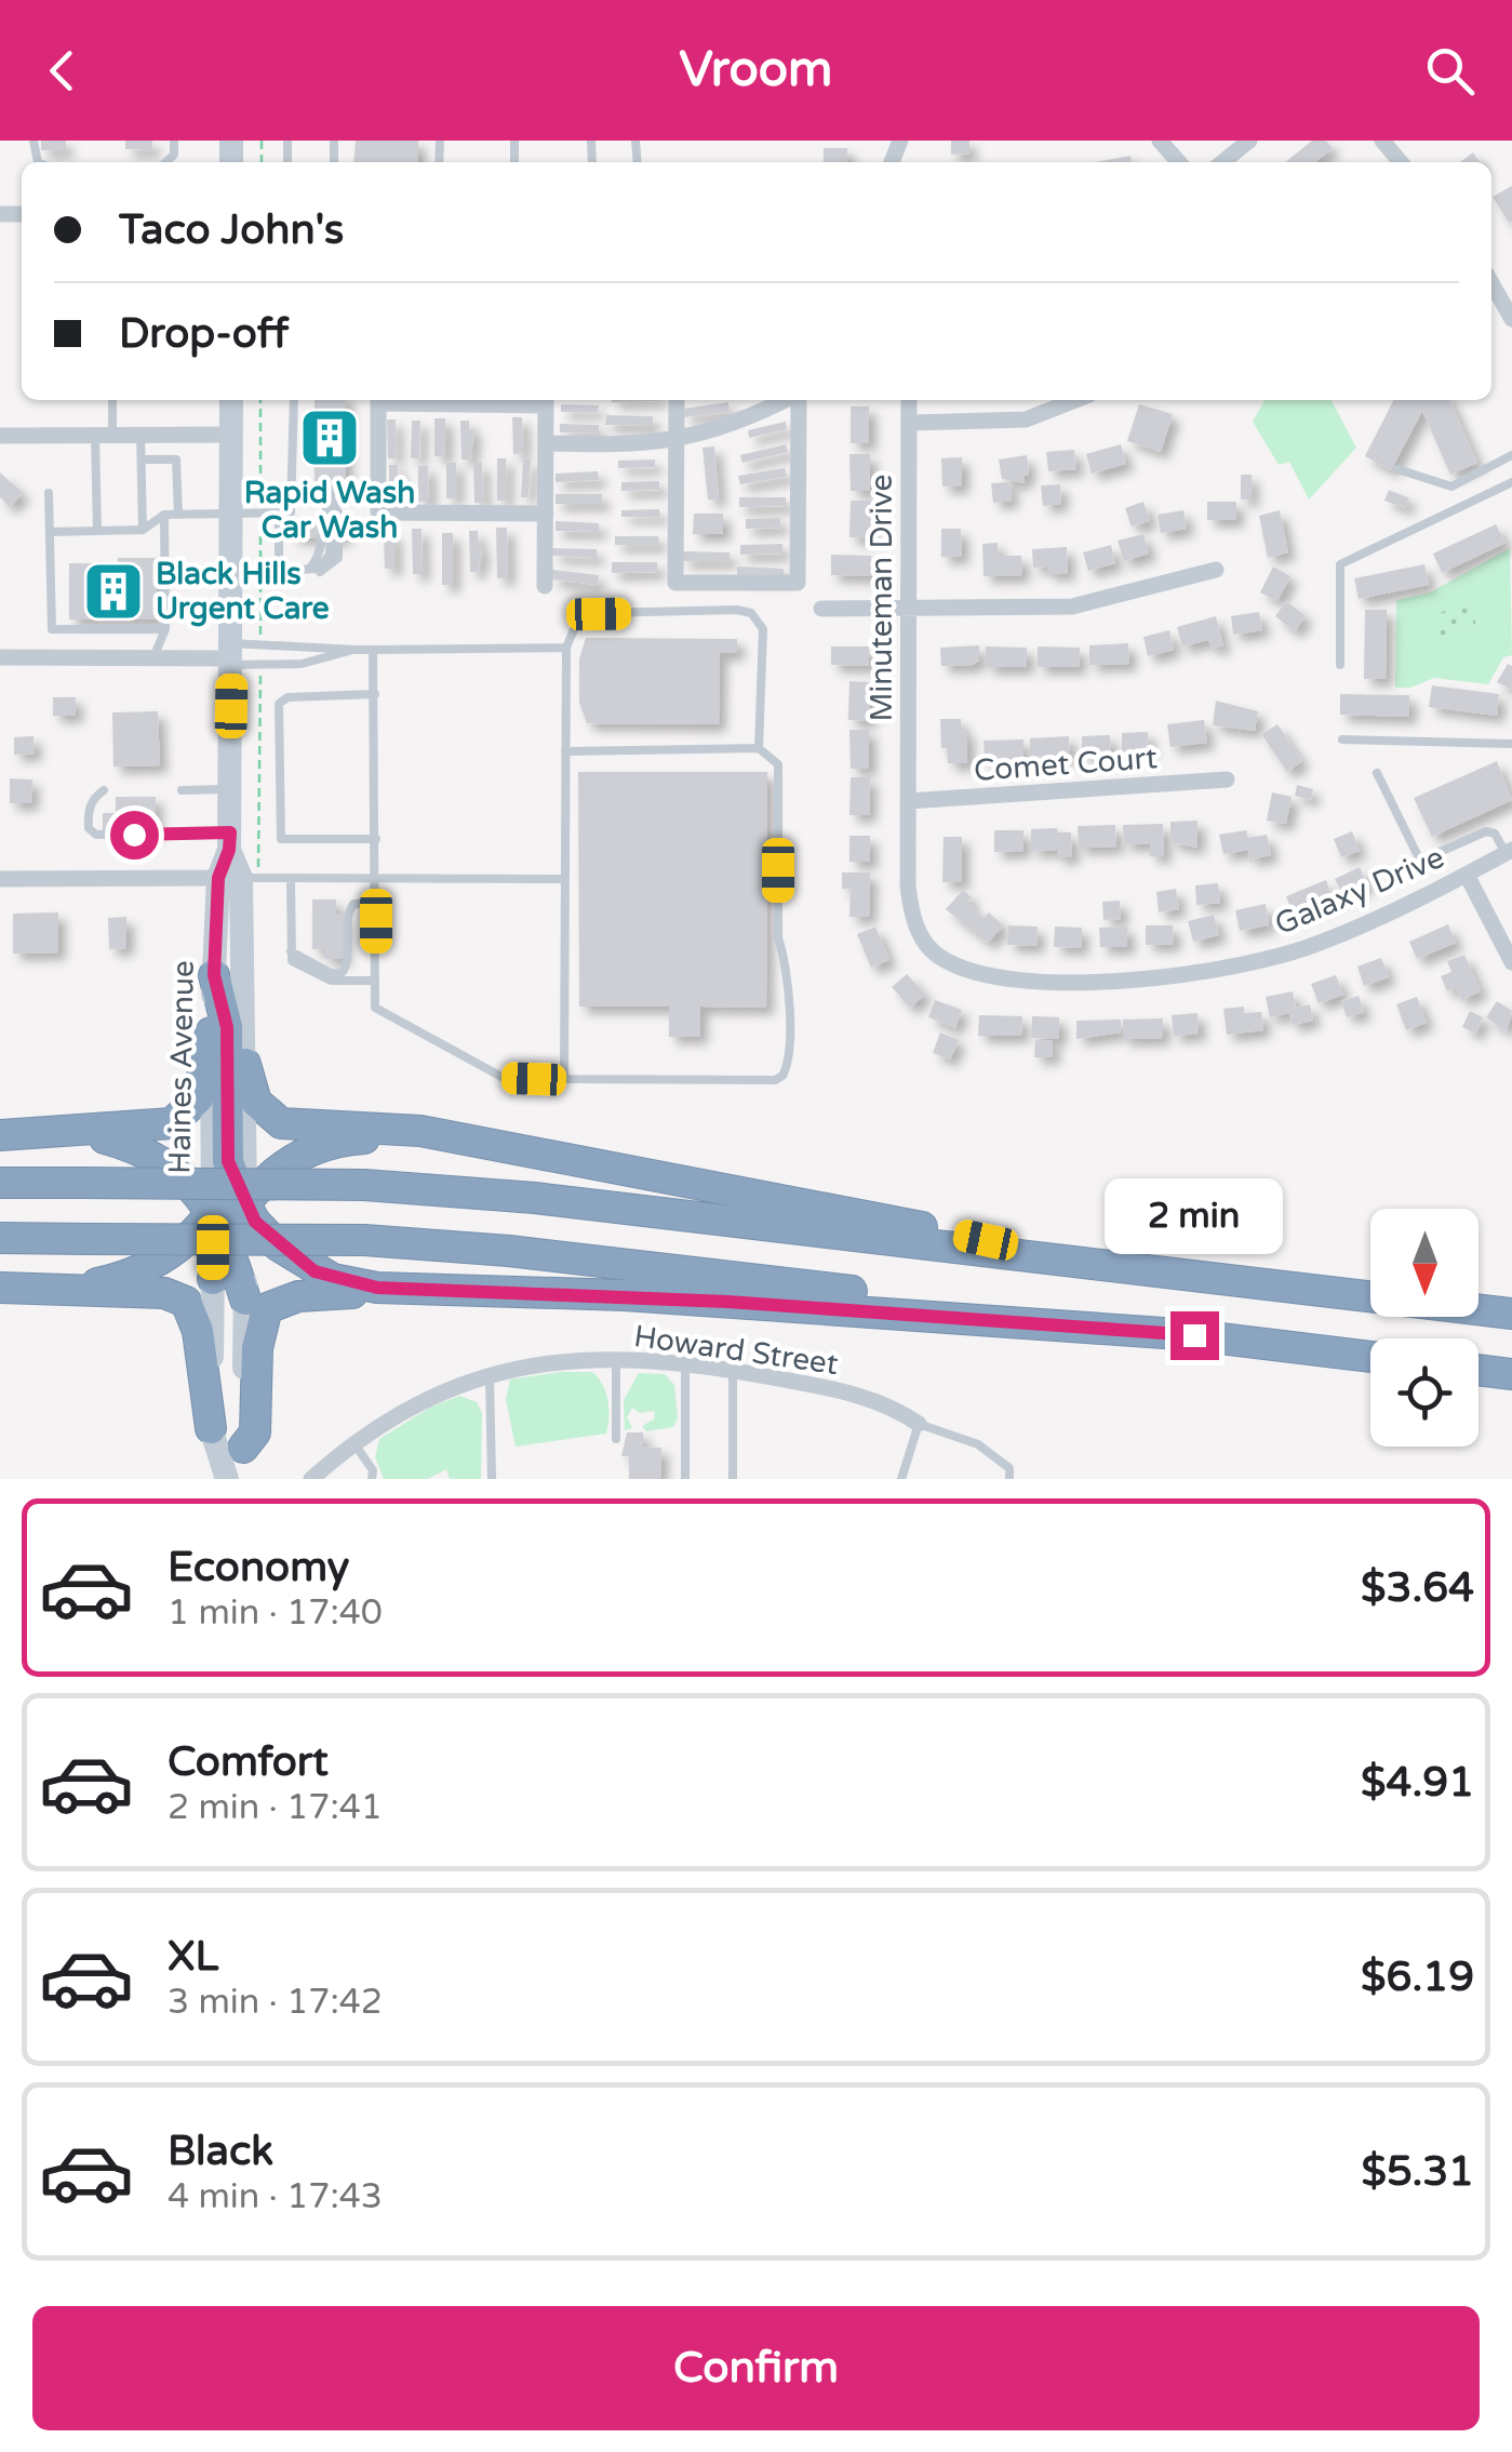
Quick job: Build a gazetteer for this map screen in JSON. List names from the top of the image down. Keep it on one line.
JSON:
{"streets":{"main road":["Haines Avenue"],"street":["Minuteman Drive","Comet Court","Galaxy Drive","Howard Street"]},"crossings":[["Minuteman Drive","Comet Court"],["Minuteman Drive","Galaxy Drive"],["Comet Court","Galaxy Drive"]],"places":{"building":["Rapid Wash Car Wash","Black Hills Urgent Care"]},"north":"bottom","page":{"header":"Vroom","banner":["Taco John's","Drop-off"],"bubble":"2 min","list":[{"name":"Economy","note":"1 min · 17:40","value":"$3.64"},{"name":"Comfort","note":"2 min · 17:41","value":"$4.91"},{"name":"XL","note":"3 min · 17:42","value":"$6.19"},{"name":"Black","note":"4 min · 17:43","value":"$5.31"}],"buttons":"Confirm"}}
